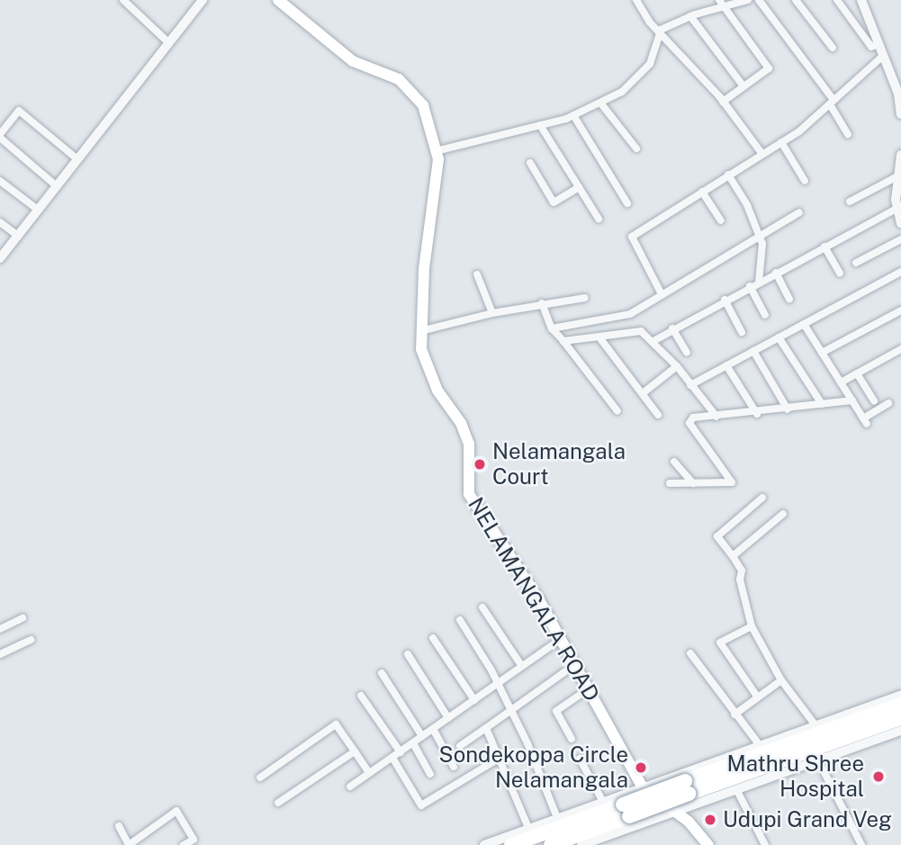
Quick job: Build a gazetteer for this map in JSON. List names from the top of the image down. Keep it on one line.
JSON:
{"streets":{"main road":["NELAMANGALA ROAD"]},"places":["Nelamangala Court","Sondekoppa Circle Nelamangala","Mathru Shree Hospital","Udupi Grand Veg"]}
